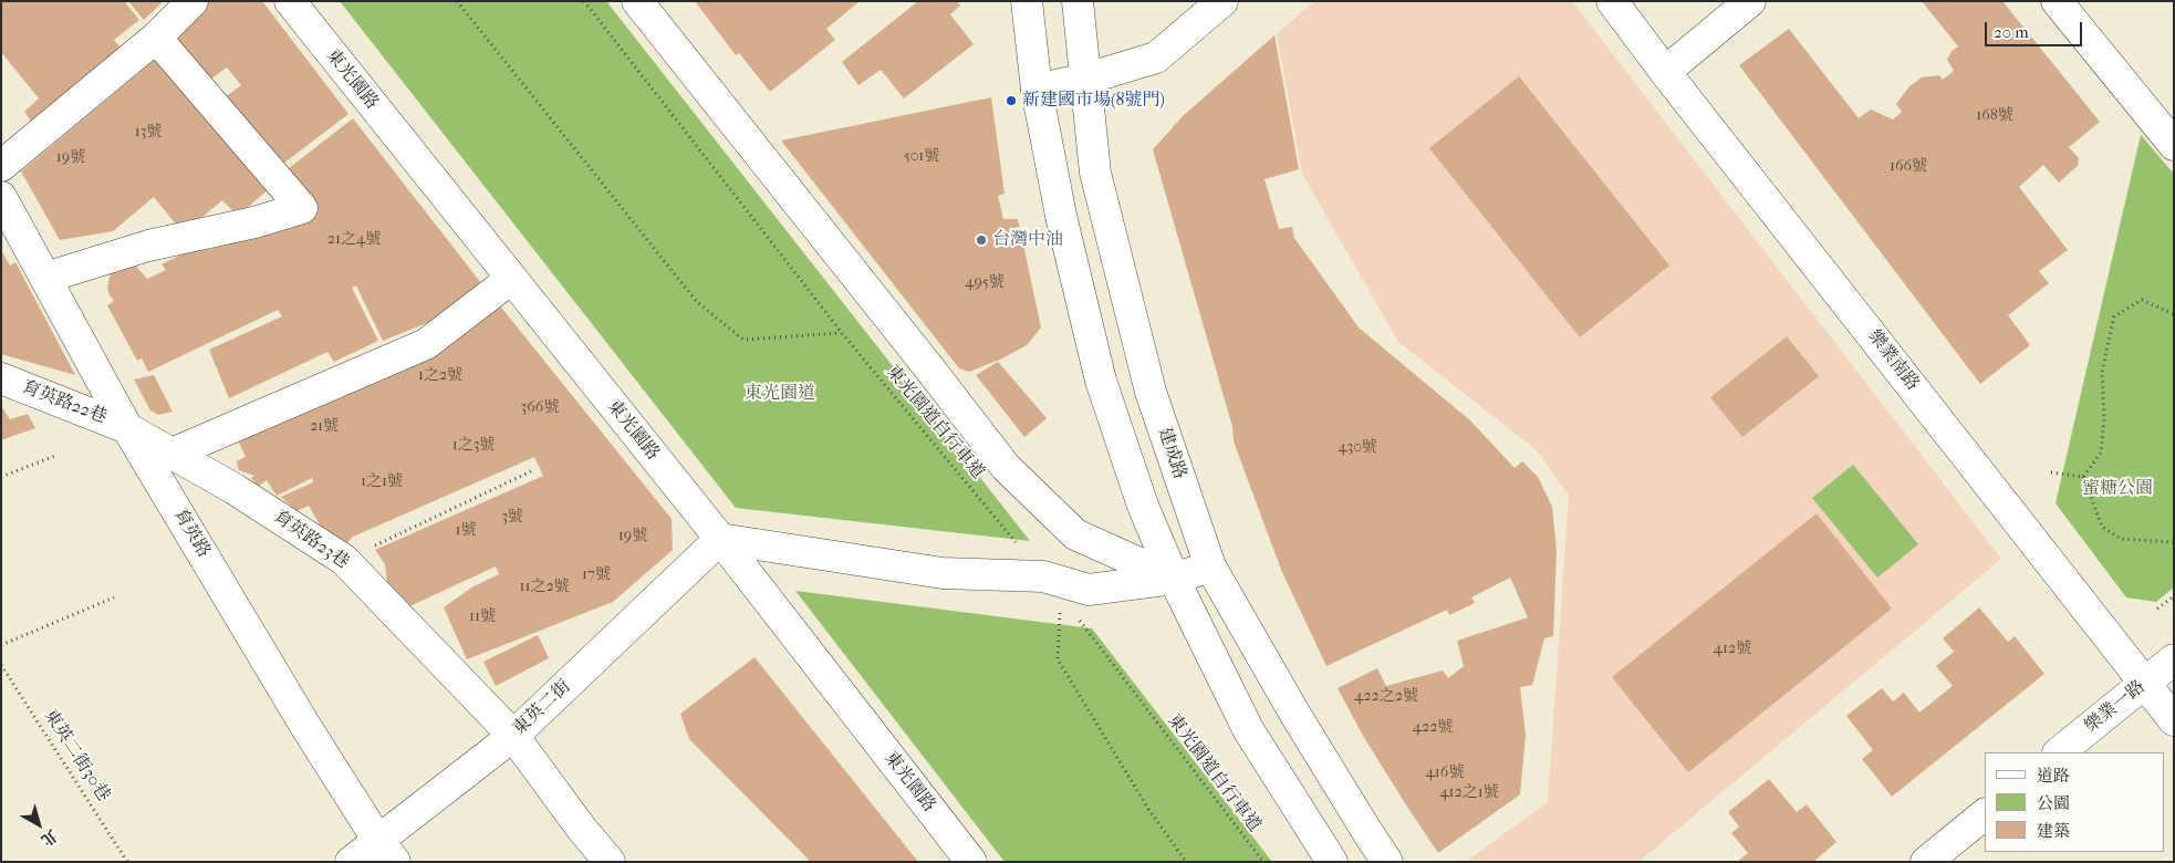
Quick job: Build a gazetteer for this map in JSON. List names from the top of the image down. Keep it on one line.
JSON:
{"streets":{"street":["東光園路","樂業南路","育英路22巷","建成路","育英路","育英路23巷","樂業一路","東英二街"],"path":["東光園道自行車道","東英二街30巷"]},"crossings":[["東光園路","東英二街"],["樂業南路","樂業一路"],["育英路22巷","育英路"],["育英路22巷","育英路23巷"],["育英路","育英路23巷"],["育英路","東英二街"],["育英路23巷","東英二街"]],"parks":["東光園道","蜜糖公園"],"places":["新建國市場(8號門)","台灣中油"],"house_numbers":["168號","13號","501號","19號","166號","21之4號","495號","1之2號","366號","21號","1之3號","430號","1之1號","3號","1號","19號","17號","11之2號","11號","412號","422之2號","422號","416號","412之1號"],"legend":["道路","公園","建築"],"scale_bar":"20 m","north":"bottom right"}
